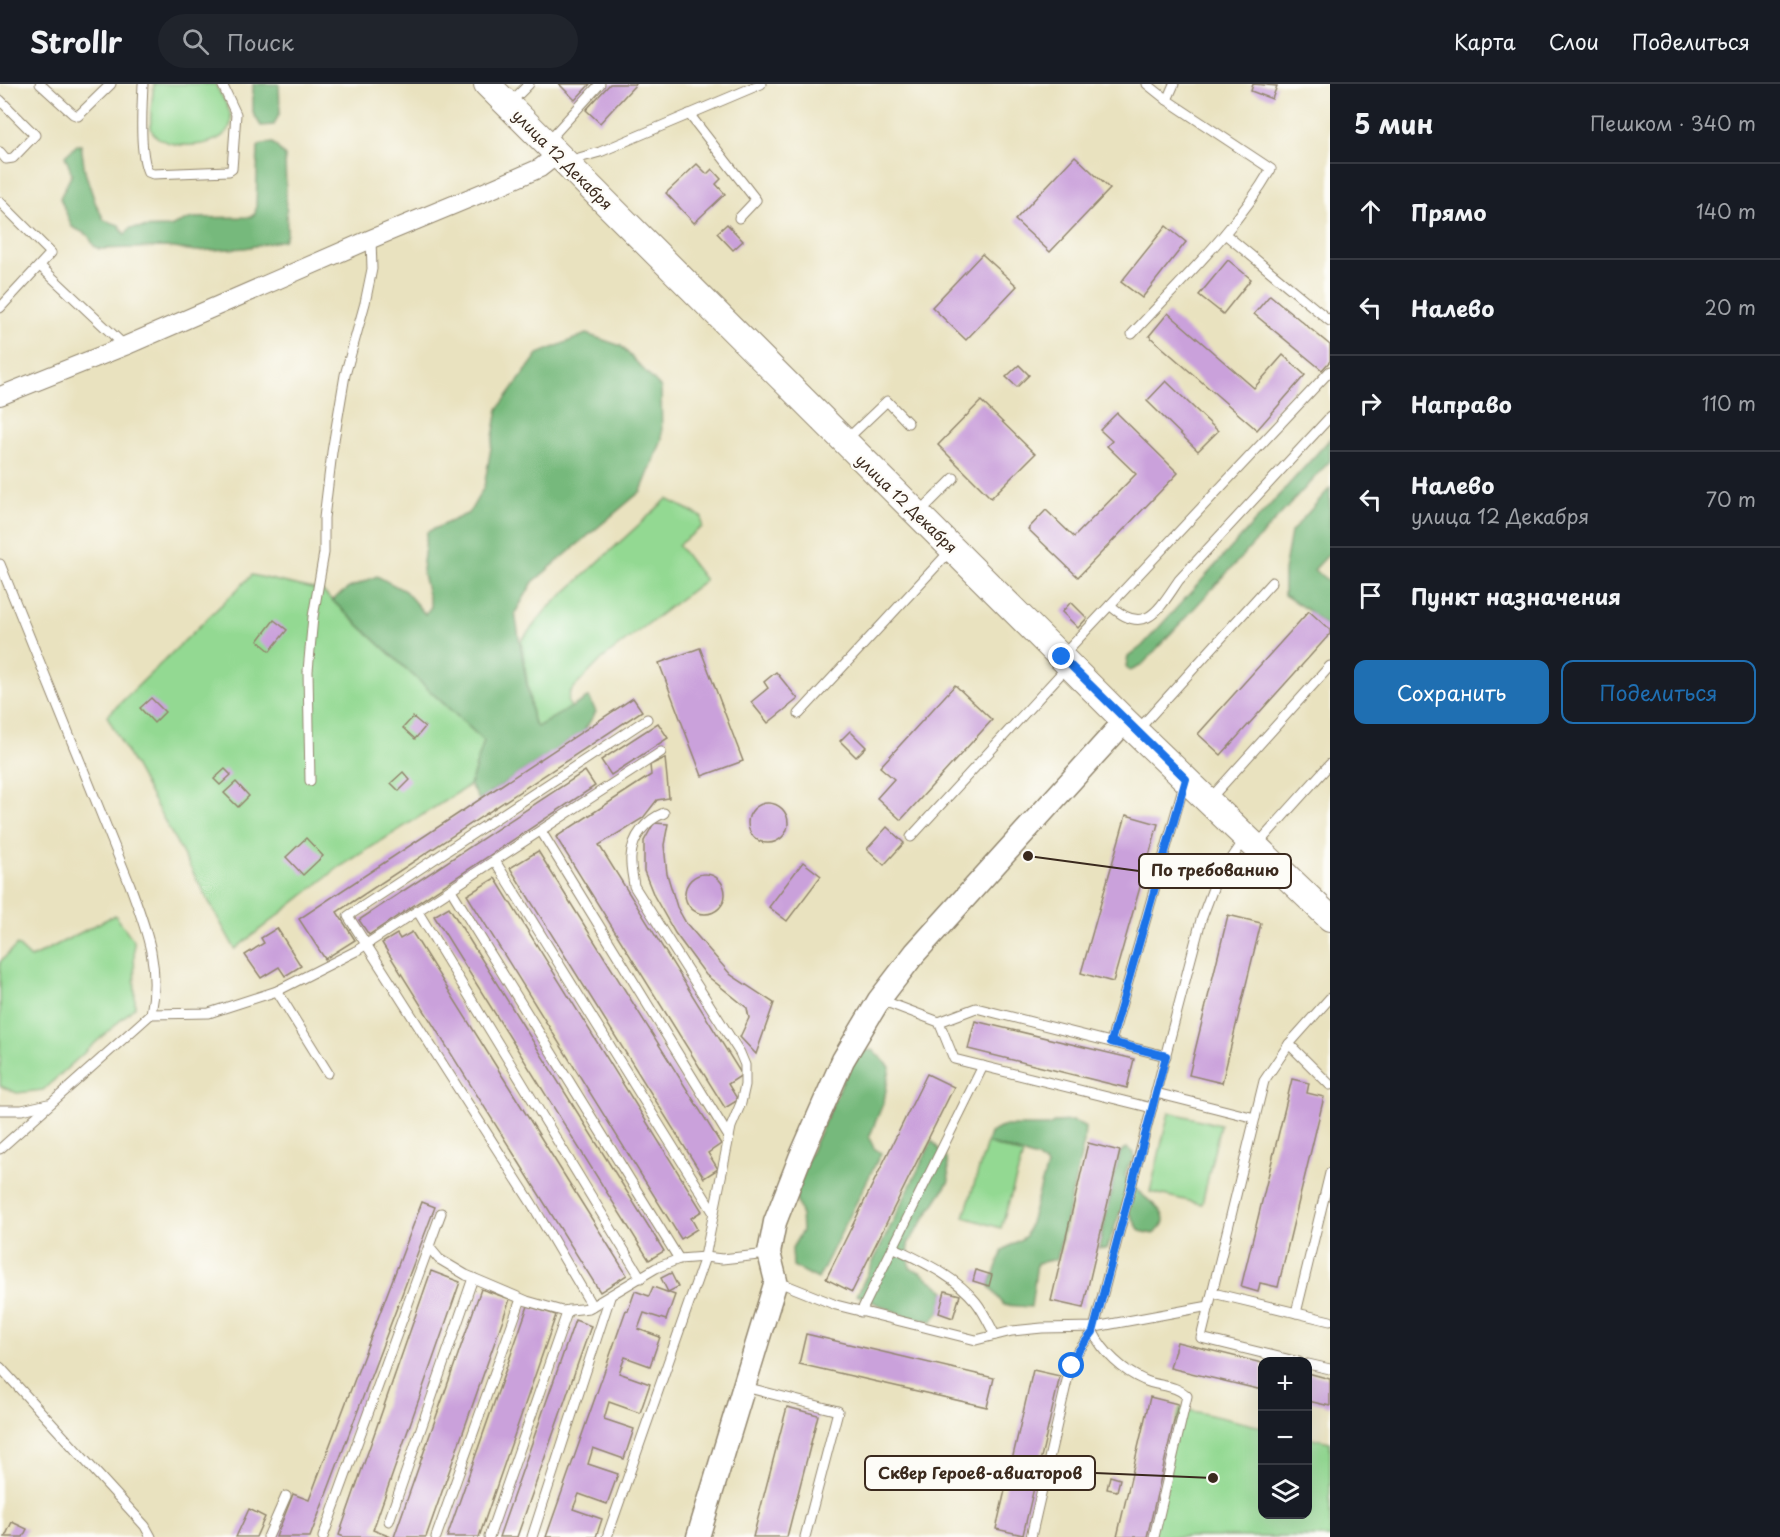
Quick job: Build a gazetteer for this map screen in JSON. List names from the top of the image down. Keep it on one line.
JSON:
{"streets":{"main road":["улица 12 Декабря"]},"places":["По требованию","Сквер Героев-авиаторов"],"page":{"header":"Strollr","search":"Поиск","nav":["Карта","Слои","Поделиться"],"heading":["5 мин","Пешком · 340 m"],"list":[["Прямо","140 m"],["Налево","20 m"],["Направо","110 m"],["Налево","улица 12 Декабря","70 m"],"Пункт назначения"],"buttons":["Сохранить","Поделиться"],"map_buttons":["+","−"]}}
